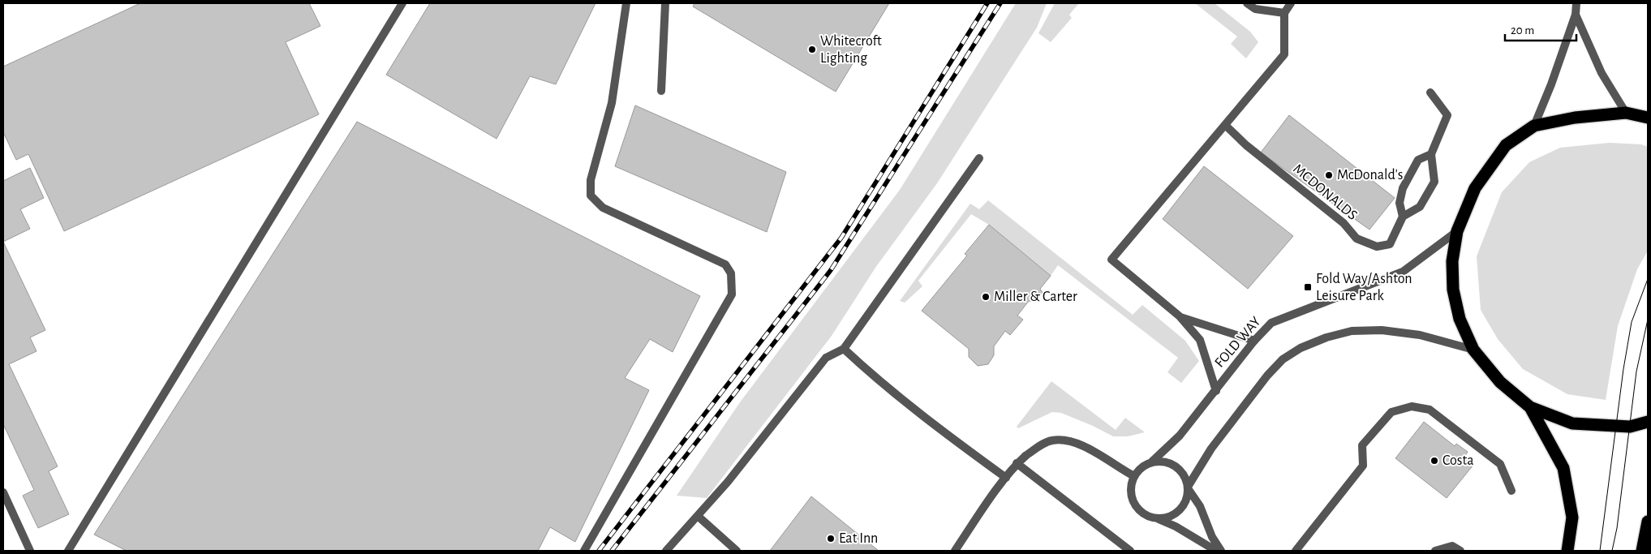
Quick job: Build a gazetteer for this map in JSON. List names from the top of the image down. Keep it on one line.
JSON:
{"streets":{"street":["MCDONALDS","FOLD WAY"]},"places":{"other":["Whitecroft Lighting","McDonald's","Miller & Carter","Costa","Eat Inn"],"transit":["Fold Way/Ashton Leisure Park"]},"scale_bar":"20 m"}
